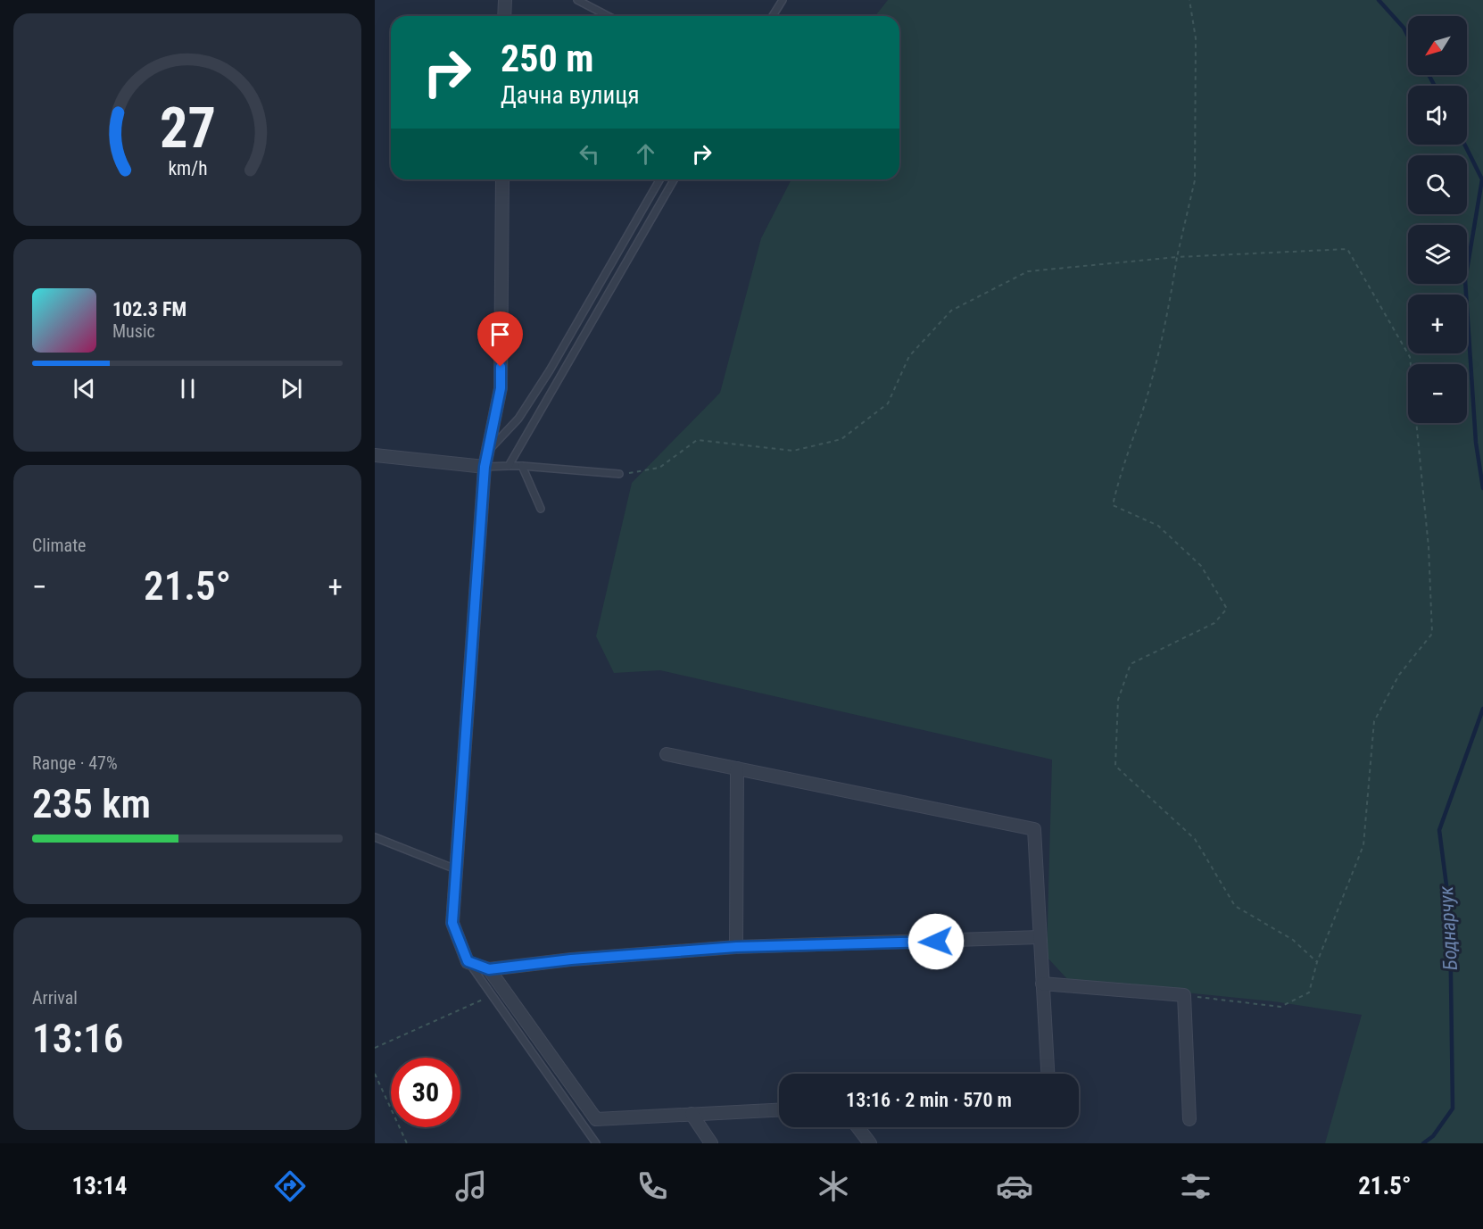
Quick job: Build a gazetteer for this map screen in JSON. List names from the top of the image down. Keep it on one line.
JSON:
{"water":["Боднарчук"],"north":"bottom left","page":{"map_buttons":["+","−"],"turn":["250 m","Дачна вулиця"],"song":["102.3 FM","Music"],"tile":["Climate",["Range · 47%","235 km"],["Arrival","13:16"]],"heat":["−","21.5°","+"],"limit":"30","trip":"13:16 · 2 min · 570 m","tabs":["13:14","21.5°"],"gauge":["27","km/h"]}}
